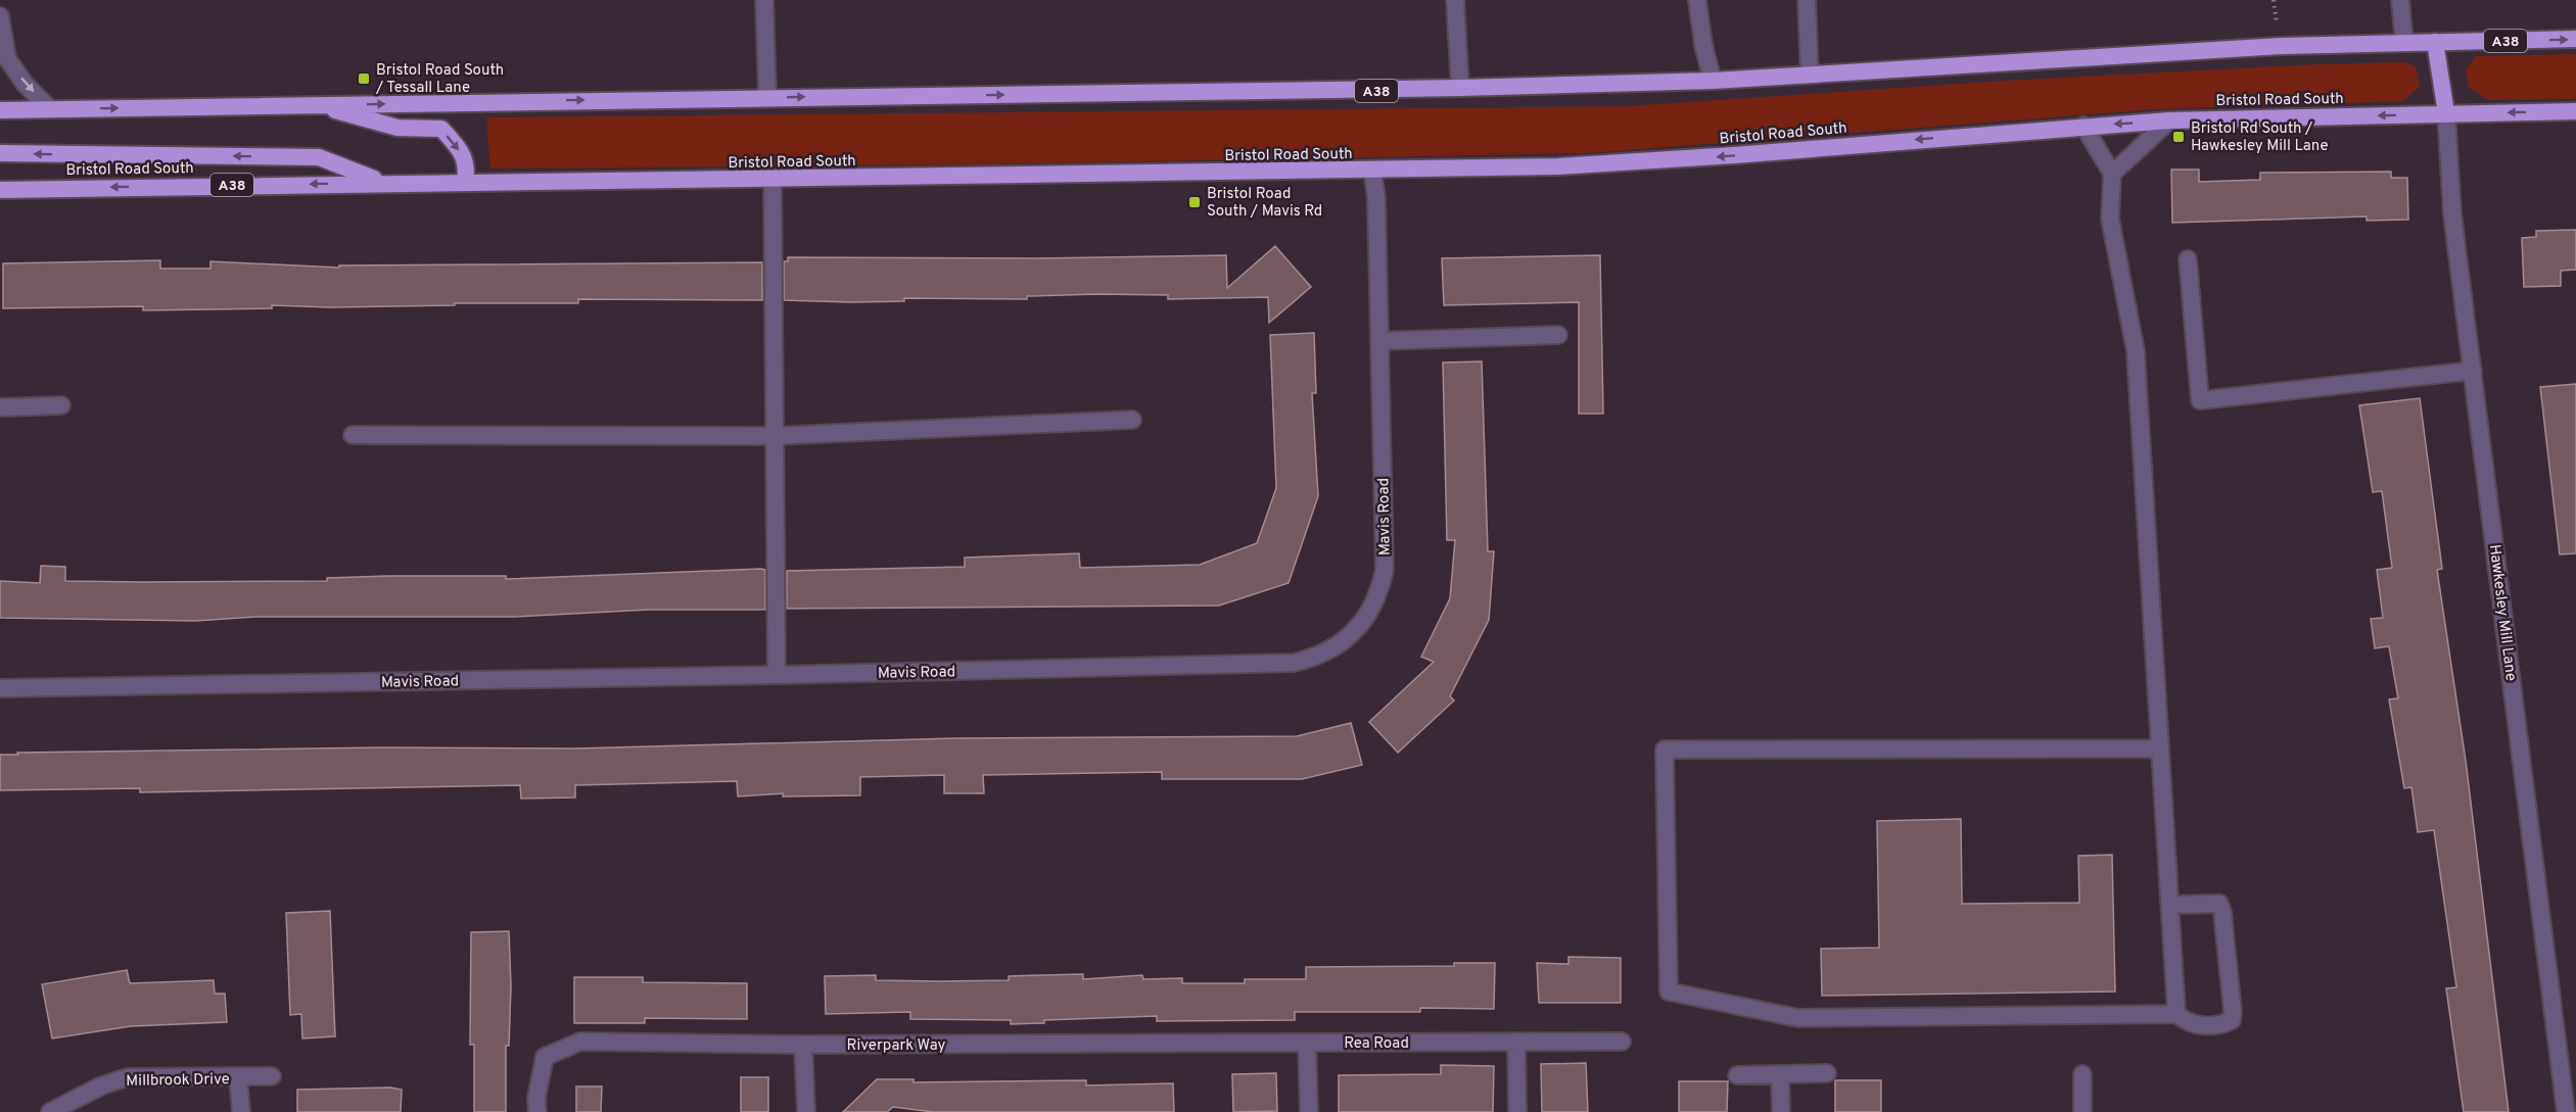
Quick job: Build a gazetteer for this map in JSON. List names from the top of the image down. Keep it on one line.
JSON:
{"streets":{"highway":["A38","Bristol Road South"],"street":["Mavis Road","Hawkesley Mill Lane","Rea Road","Riverpark Way","Millbrook Drive"]},"crossings":[["Bristol Road South","Mavis Road"],["Bristol Road South","Hawkesley Mill Lane"],["Rea Road","Riverpark Way"]],"places":{"transit":["Bristol Road South / Tessall Lane","Bristol Rd South / Hawkesley Mill Lane","Bristol Road South / Mavis Rd"]}}
